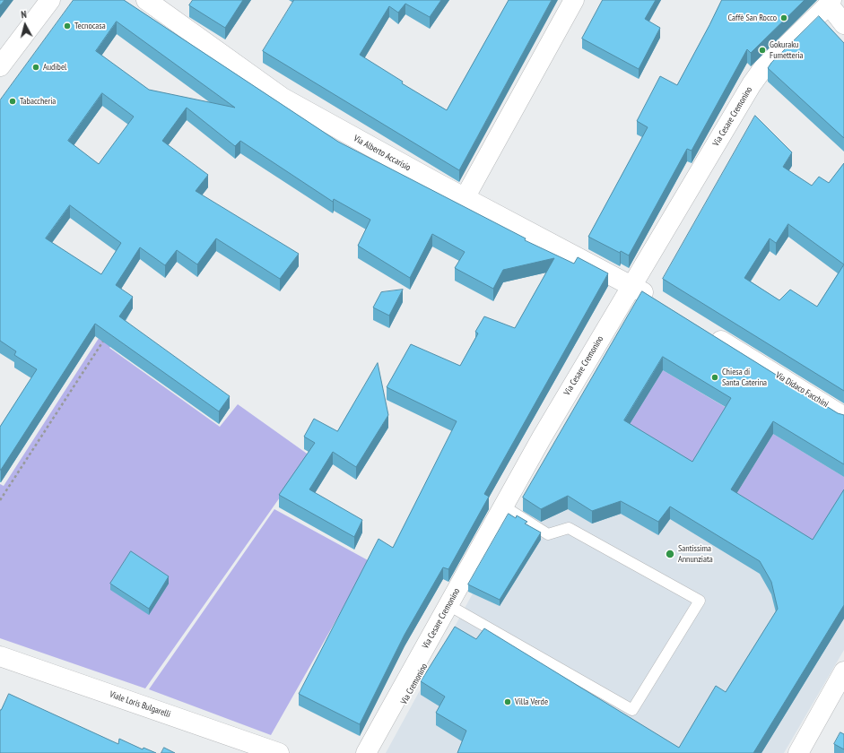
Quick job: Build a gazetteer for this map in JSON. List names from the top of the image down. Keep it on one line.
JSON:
{"streets":{"street":["Via Cesare Cremonino","Via Alberto Accarisio","Via Didaco Facchini","Via Cremonino","Viale Loris Bulgarelli"]},"crossings":[["Via Cesare Cremonino","Via Alberto Accarisio"],["Via Cesare Cremonino","Via Cremonino"]],"places":["Caffè San Rocco","Tecnocasa","Gokuraku Fumetteria","Audibel","Tabaccheria","Chiesa di Santa Caterina","Santissima Annunziata","Villa Verde"],"north":"top"}
